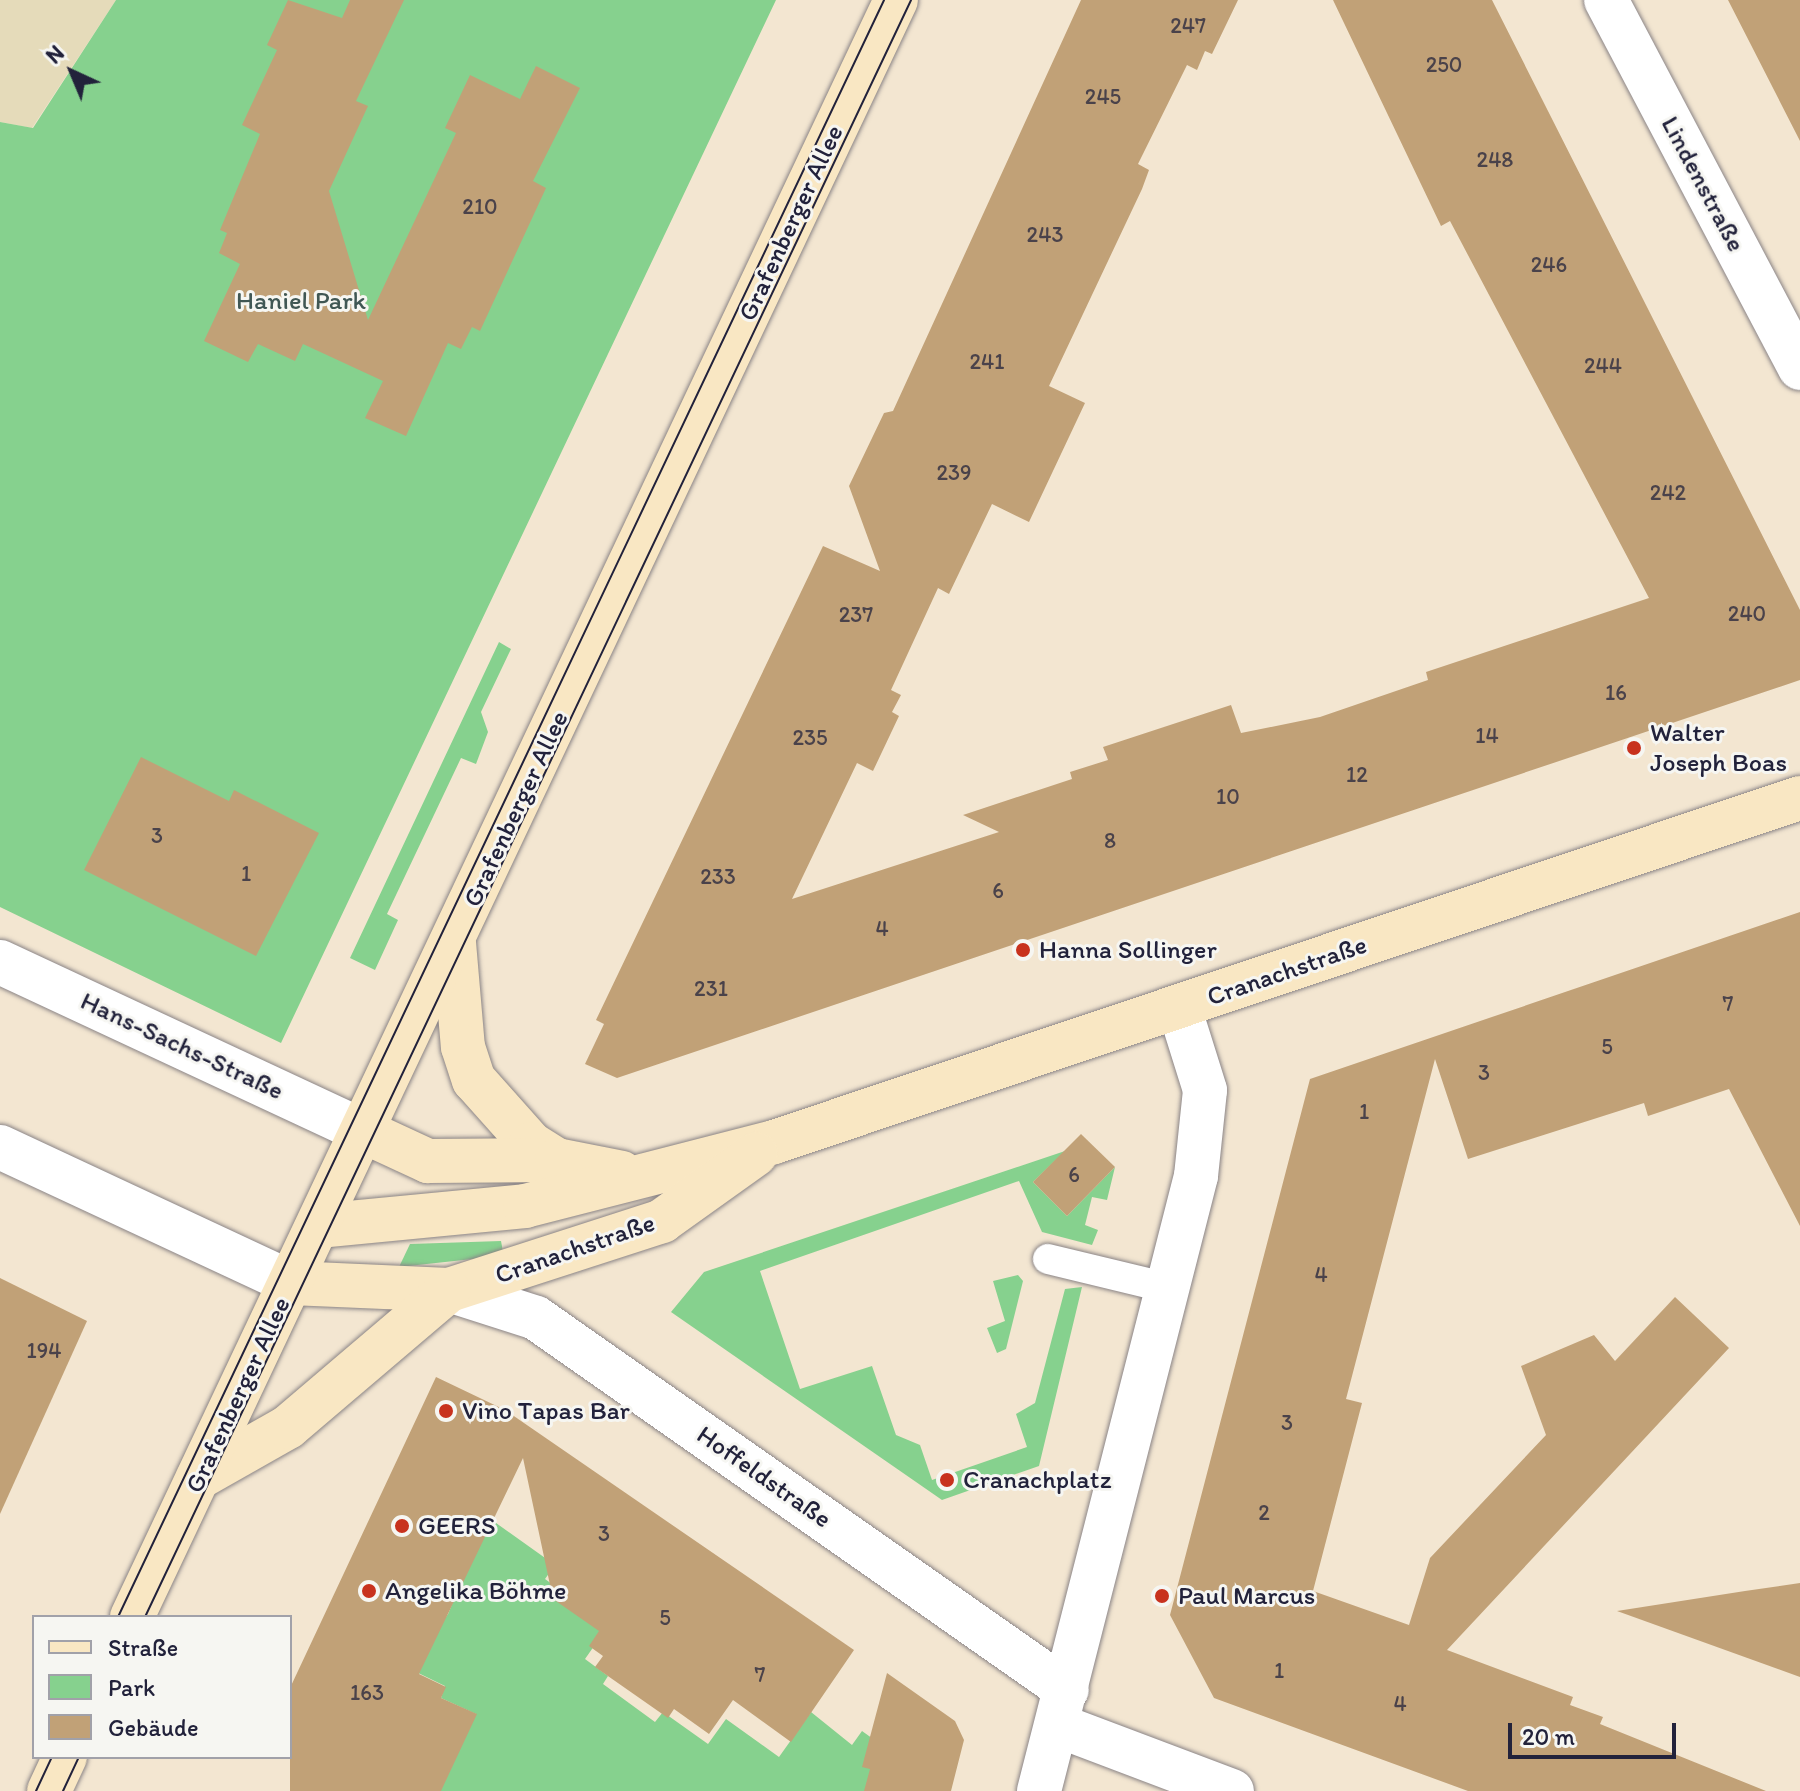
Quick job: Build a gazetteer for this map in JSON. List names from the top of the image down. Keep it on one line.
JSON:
{"streets":{"main road":["Grafenberger Allee","Cranachstraße"],"street":["Lindenstraße","Hans-Sachs-Straße","Hoffeldstraße"]},"crossings":[["Grafenberger Allee","Cranachstraße"],["Grafenberger Allee","Hans-Sachs-Straße"],["Cranachstraße","Hans-Sachs-Straße"],["Cranachstraße","Hoffeldstraße"]],"parks":["Haniel Park"],"places":["Walter Joseph Boas","Hanna Sollinger","Vino Tapas Bar","Cranachplatz","GEERS","Angelika Böhme","Paul Marcus"],"house_numbers":["247","250","245","248","210","243","246","241","244","239","242","240","237","16","14","235","12","10","3","8","1","233","6","4","231","7","5","3","1","6","4","194","3","2","3","5","1","7","163","4"],"legend":["Straße","Park","Gebäude"],"scale_bar":"20 m","north":"top left"}
